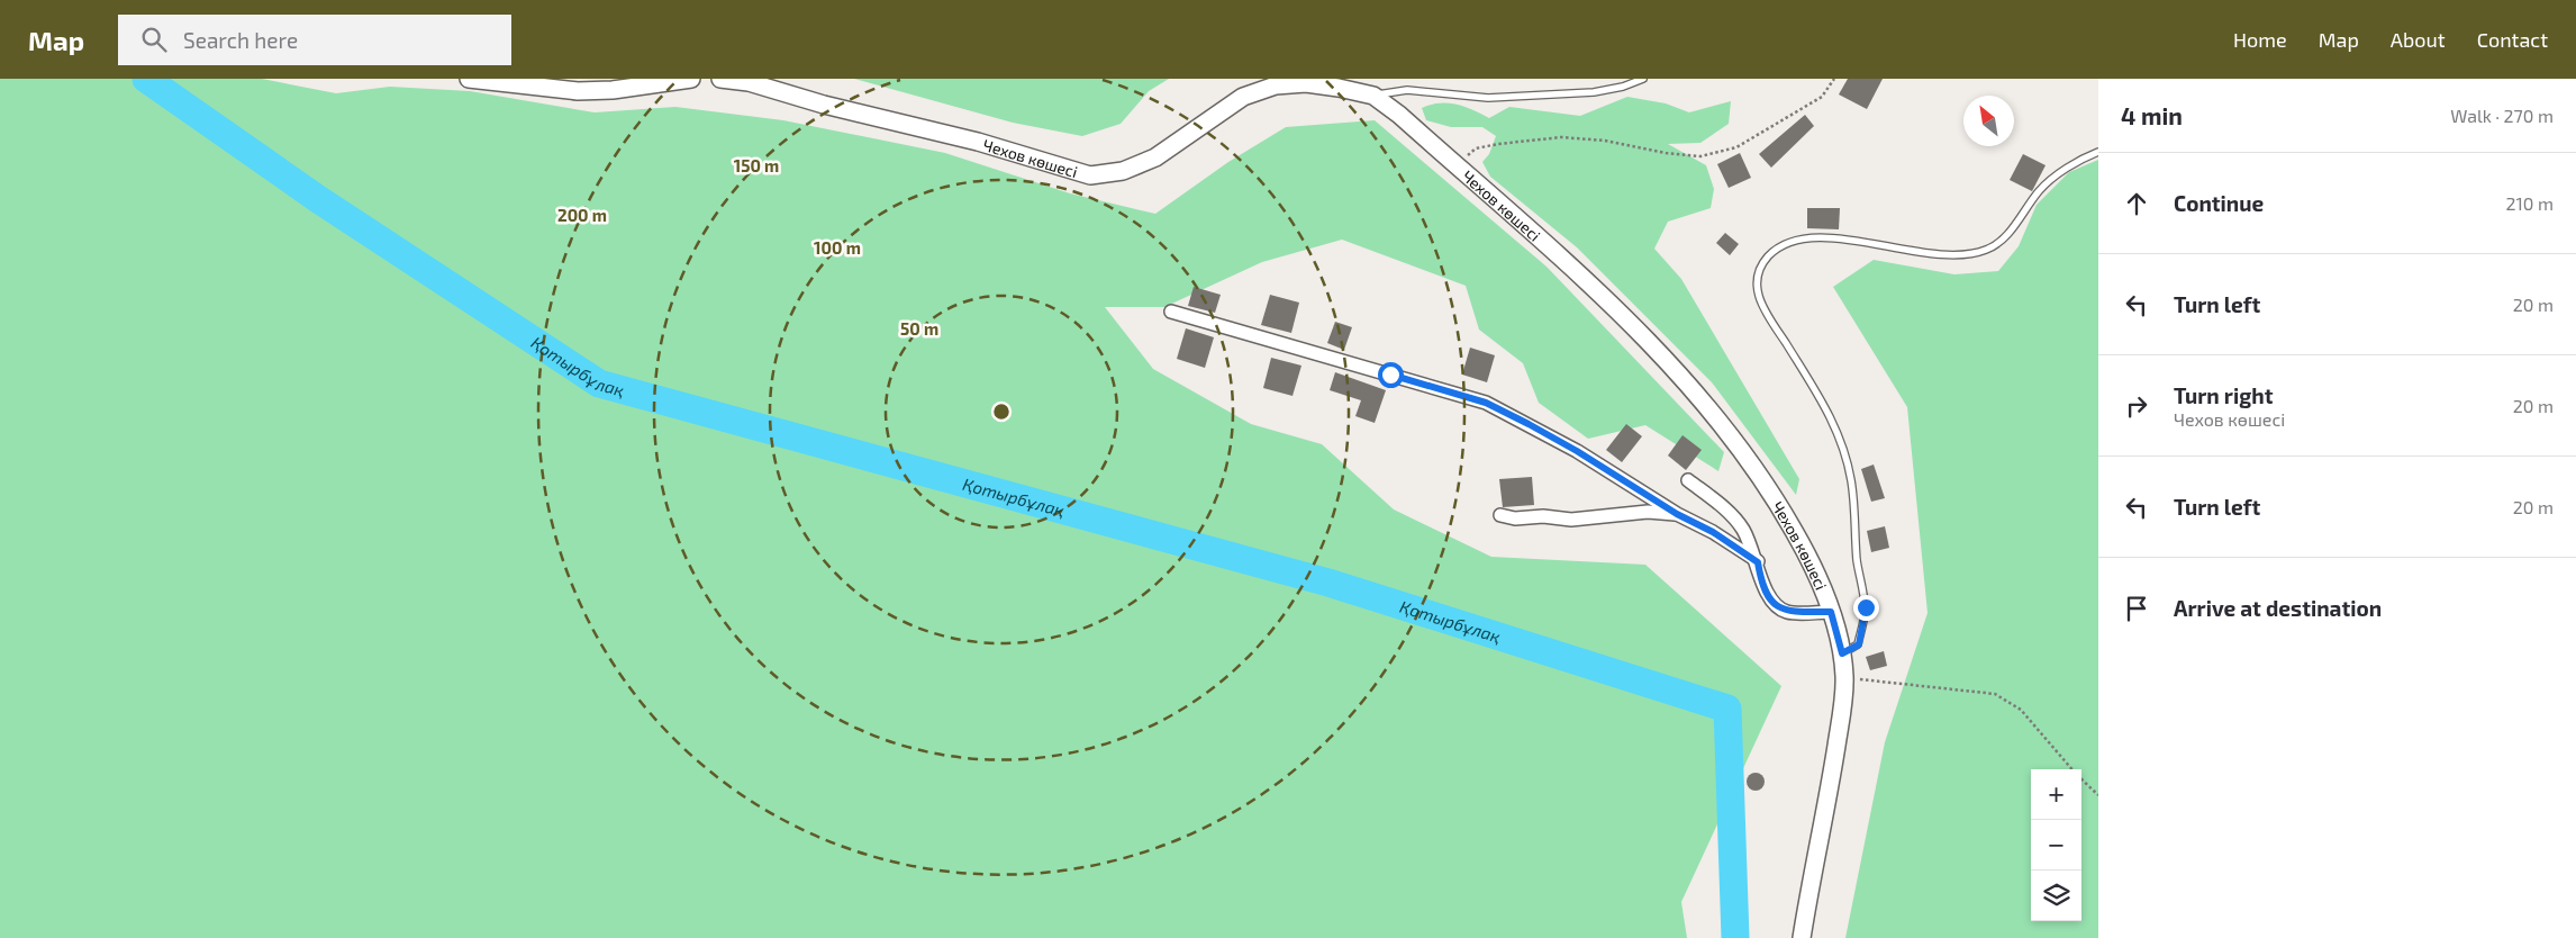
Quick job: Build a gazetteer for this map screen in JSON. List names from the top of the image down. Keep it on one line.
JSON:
{"streets":{"main road":["Чехов көшесі"]},"water":["Қотырбұлақ"],"north":"top left","page":{"header":"Map","search":"Search here","nav":["Home","Map","About","Contact"],"heading":["4 min","Walk · 270 m"],"list":[["Continue","210 m"],["Turn left","20 m"],["Turn right","Чехов көшесі","20 m"],["Turn left","20 m"],"Arrive at destination"],"map_buttons":["+","−"]},"rings":["150 m","200 m","100 m","50 m"]}
